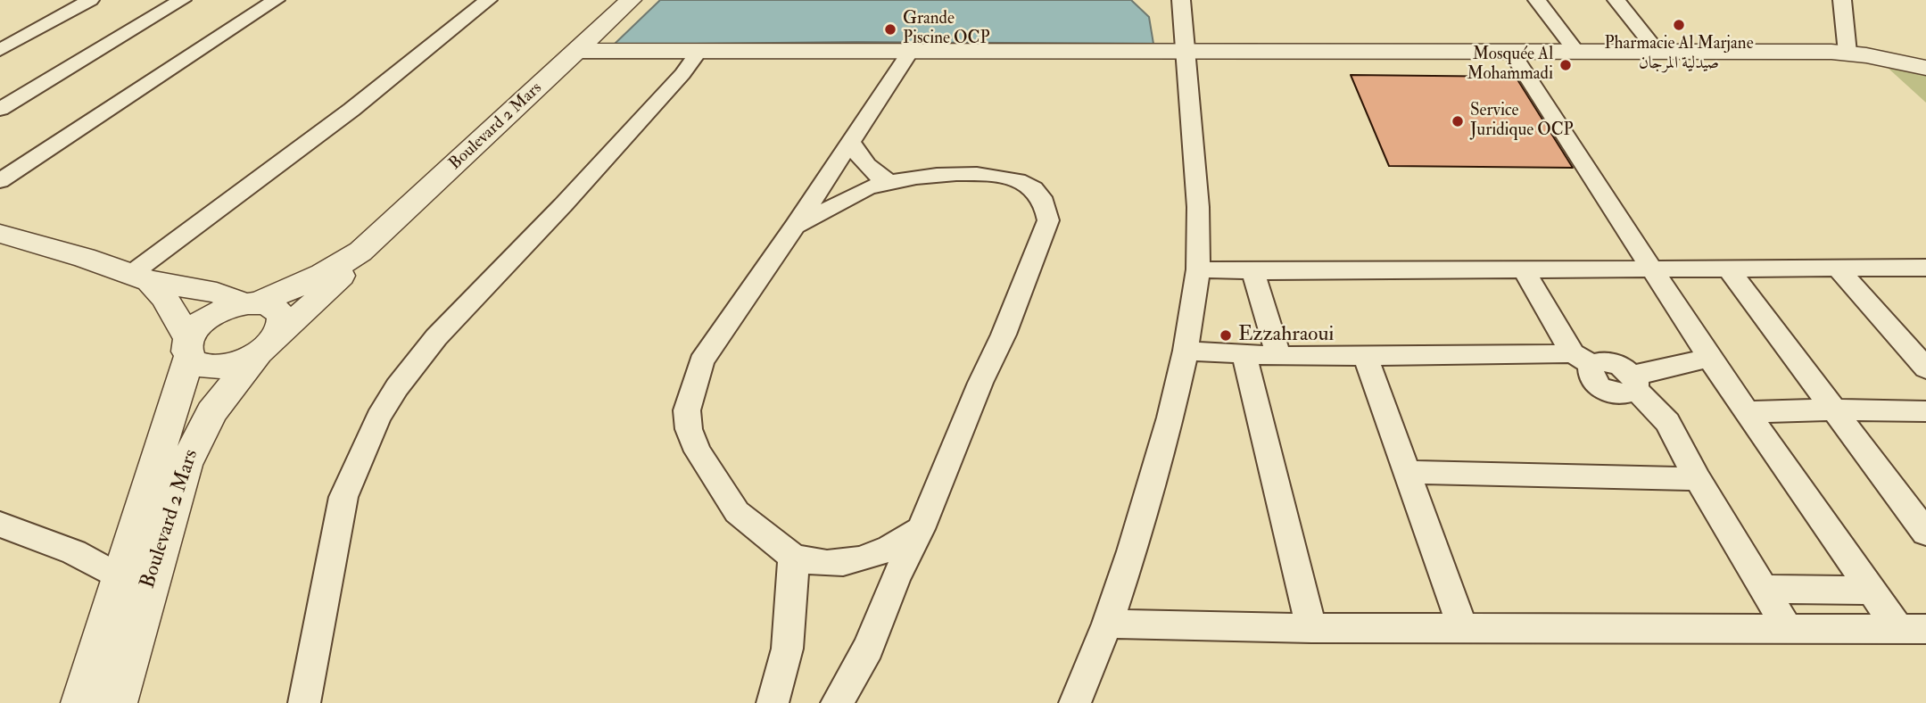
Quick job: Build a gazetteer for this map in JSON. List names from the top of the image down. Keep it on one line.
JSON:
{"streets":{"street":["Boulevard 2 Mars"]},"places":["Pharmacie Al Marjane صيدلية المرجان","Grande Piscine OCP","Mosquée Al Mohammadi","Service Juridique OCP","Ezzahraoui"]}
